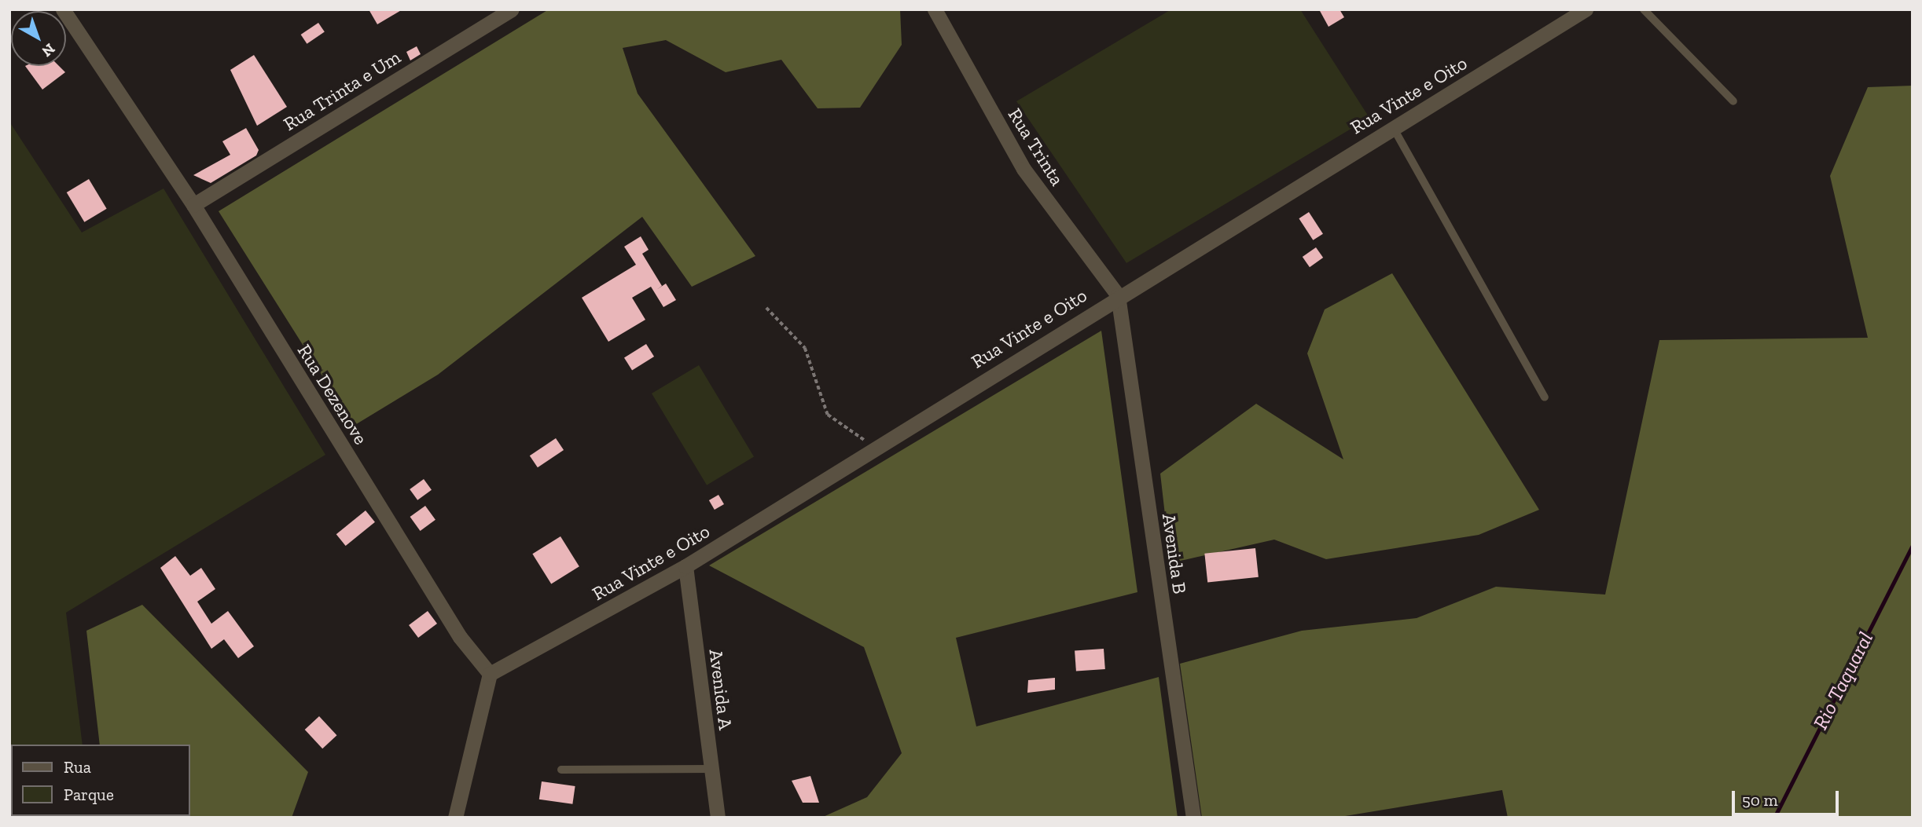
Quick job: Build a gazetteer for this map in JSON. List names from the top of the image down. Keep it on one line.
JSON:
{"streets":{"street":["Rua Trinta e Um","Rua Vinte e Oito","Rua Trinta","Rua Dezenove","Avenida B","Avenida A"]},"crossings":[["Rua Trinta e Um","Rua Dezenove"],["Rua Vinte e Oito","Rua Trinta"],["Rua Vinte e Oito","Rua Dezenove"],["Rua Vinte e Oito","Avenida B"],["Rua Vinte e Oito","Avenida A"],["Rua Trinta","Avenida B"]],"water":["Rio Taquaral"],"legend":["Rua","Parque"],"scale_bar":"50 m","north":"bottom right"}
